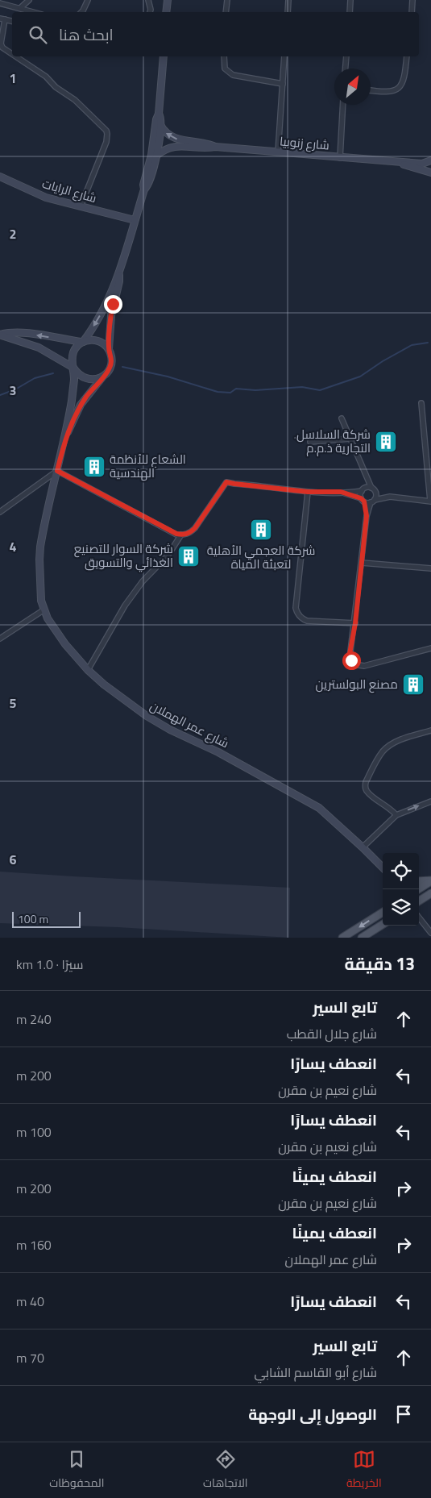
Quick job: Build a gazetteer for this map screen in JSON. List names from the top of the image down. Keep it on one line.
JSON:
{"streets":{"street":["شارع زنوبيا","شارع الرايات","شارع عمر الهملان"]},"places":{"building":[".شركة السلاسل التجارية ذ.م.م","الشعاع للأنظمة الهندسية","شركة العجمي الأهلية لتعبئة المياة","شركة السوار للتصنيع الغذائي والتسويق","مصنع البولسترين"]},"scale_bar":"100 m","north":"top right","page":{"search":"ابحث هنا","scale":"100 m","heading":["13 دقيقة","سيرًا · 1.0 km"],"list":[["تابع السير","شارع جلال القطب","240 m"],["انعطف يسارًا","شارع نعيم بن مقرن","200 m"],["انعطف يسارًا","شارع نعيم بن مقرن","100 m"],["انعطف يمينًا","شارع نعيم بن مقرن","200 m"],["انعطف يمينًا","شارع عمر الهملان","160 m"],["انعطف يسارًا","40 m"],["تابع السير","شارع أبو القاسم الشابي","70 m"],"الوصول إلى الوجهة"],"nav":["الخريطة","الاتجاهات","المحفوظات"]},"grid":{"rows":["1","2","3","4","5","6"]}}
